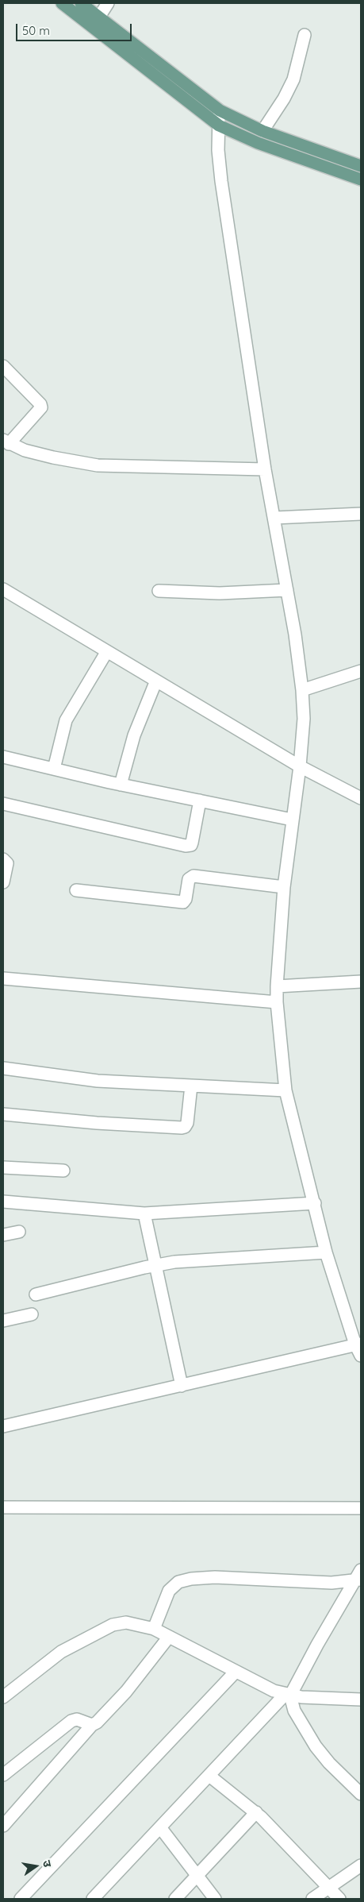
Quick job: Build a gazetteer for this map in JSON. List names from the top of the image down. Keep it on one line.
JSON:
{"scale_bar":"50 m","north":"right"}
